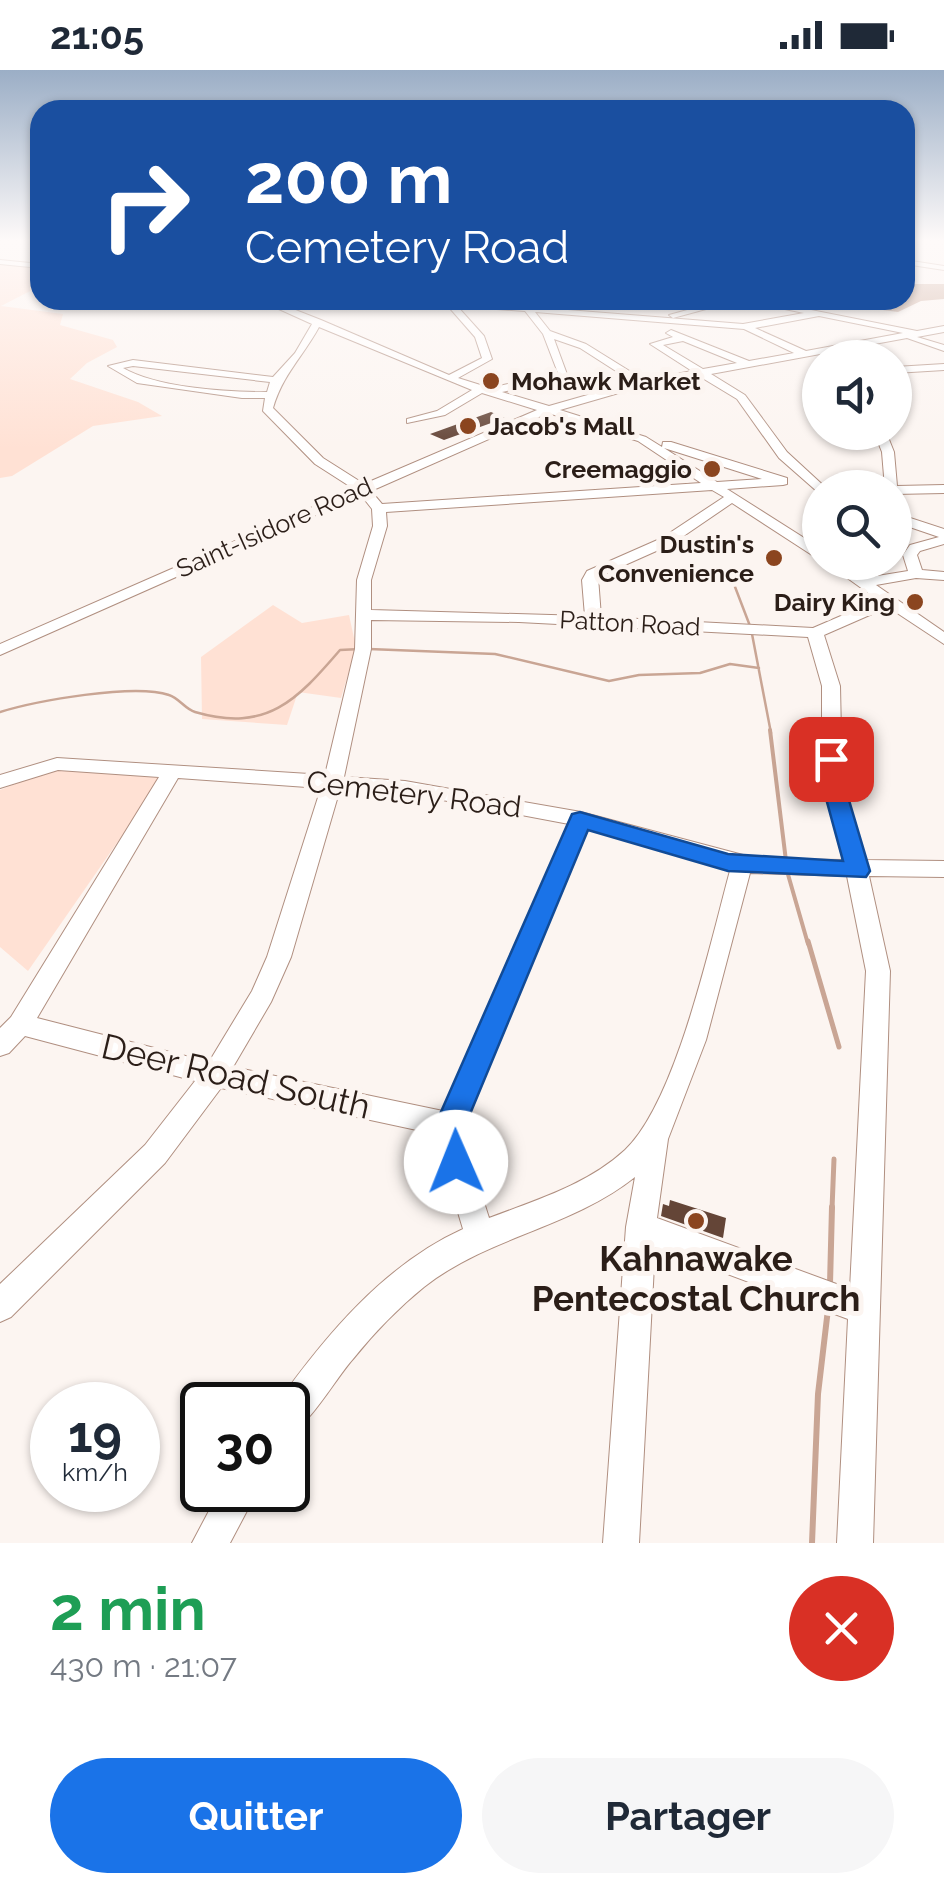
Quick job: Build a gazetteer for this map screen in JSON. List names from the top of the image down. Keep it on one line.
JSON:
{"streets":{"street":["Saint-Isidore Road","Patton Road","Cemetery Road","Deer Road South"]},"places":["Mohawk Market","Jacob's Mall","Creemaggio","Dustin's Convenience","Dairy King","Kahnawake Pentecostal Church"],"page":{"status":"21:05","turn":["200 m","Cemetery Road"],"speed":"19 km/h","limit":"30","heading":["2 min","430 m · 21:07"],"buttons":["Quitter","Partager"]}}
